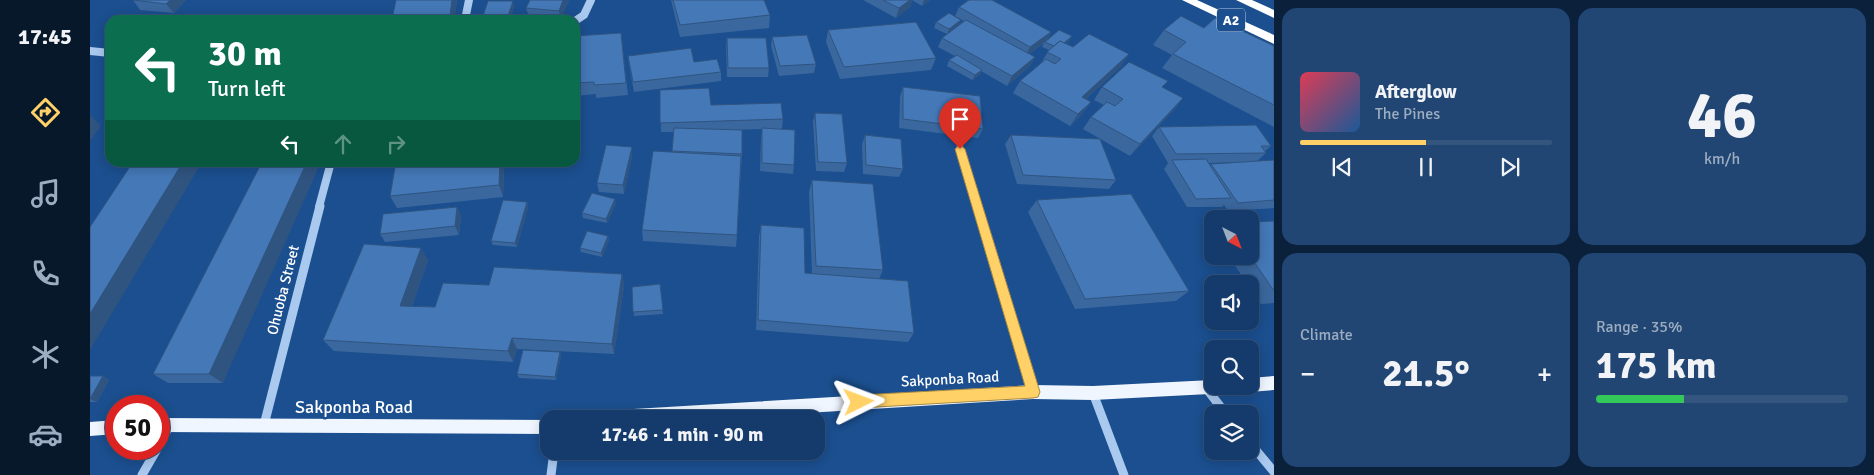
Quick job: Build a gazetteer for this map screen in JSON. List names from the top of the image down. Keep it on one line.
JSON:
{"streets":{"highway":["A2"],"main road":["Sakponba Road"],"street":["Ohuoba Street"]},"crossings":[["Ohuoba Street","Sakponba Road"]],"north":"bottom right","page":{"tabs":"17:45","tile":[["46","km/h"],"Climate",["Range · 35%","175 km"]],"turn":["30 m","Turn left"],"song":["Afterglow","The Pines"],"heat":["−","21.5°","+"],"limit":"50","trip":"17:46 · 1 min · 90 m"}}
